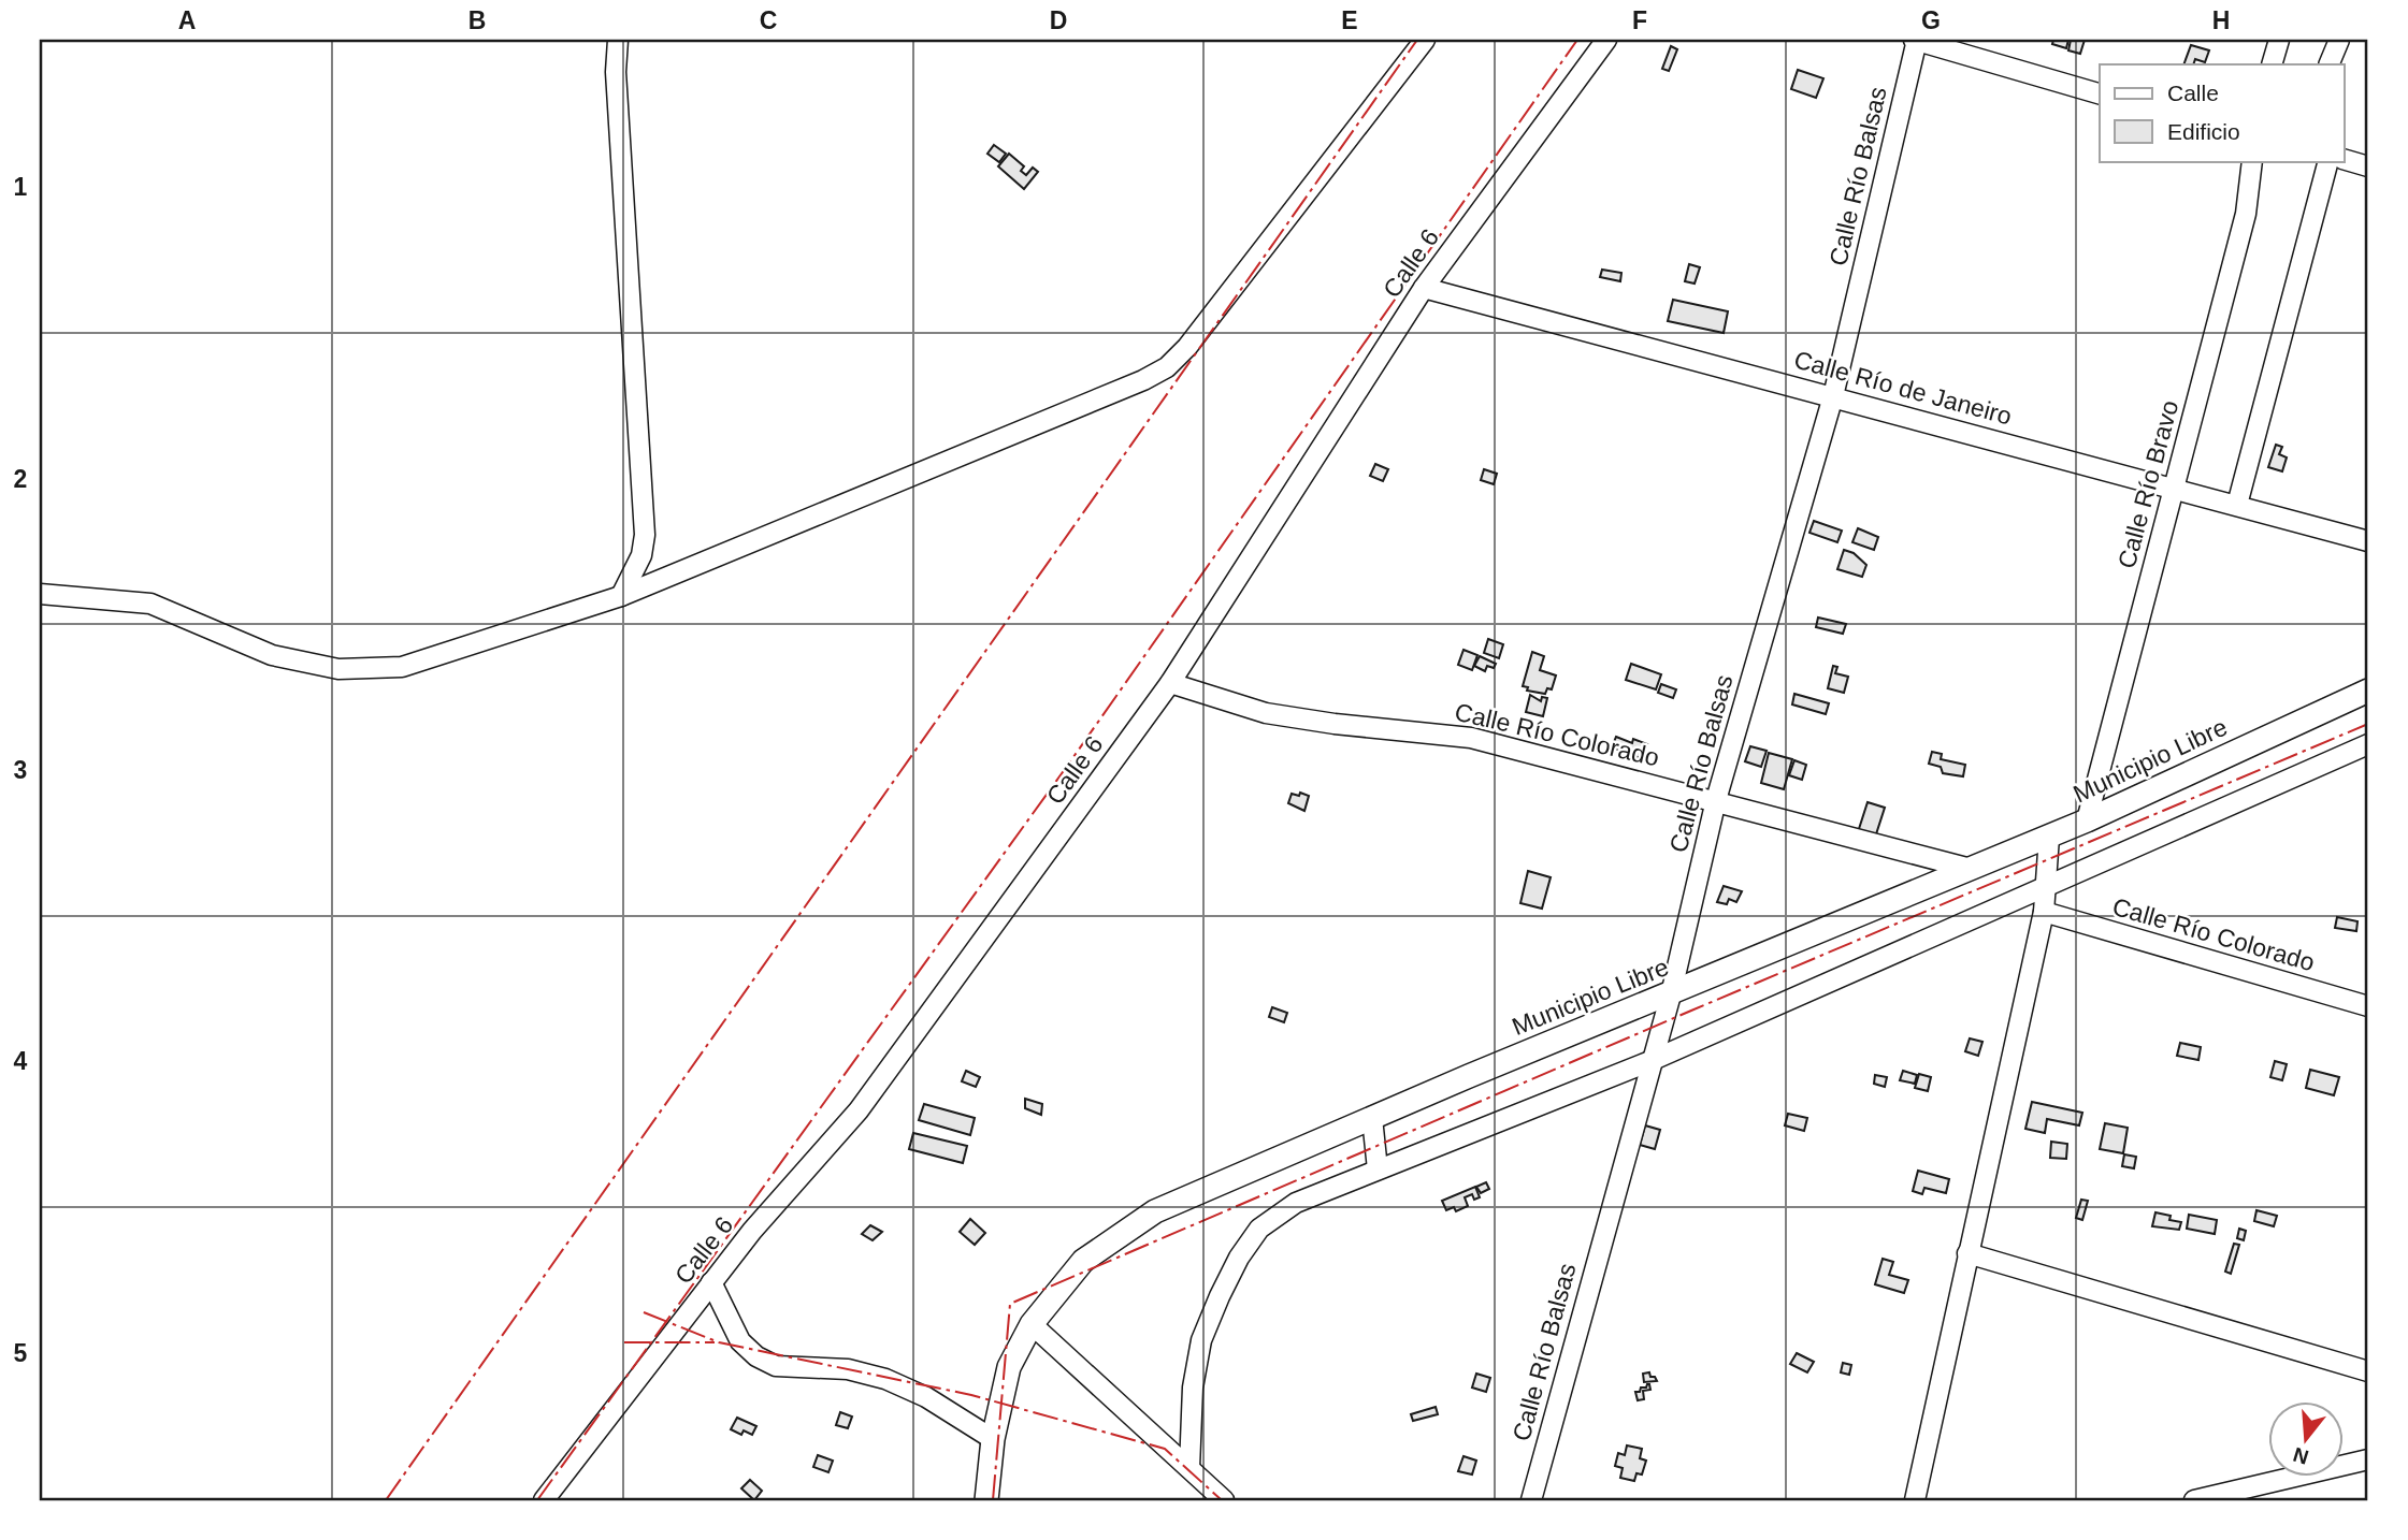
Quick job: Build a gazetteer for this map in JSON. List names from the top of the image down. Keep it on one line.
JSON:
{"streets":{"street":["Calle Río Balsas","Calle 6","Calle Río de Janeiro","Calle Río Bravo","Calle Río Colorado","Municipio Libre"]},"crossings":[["Calle Río Balsas","Calle Río de Janeiro"],["Calle Río Balsas","Calle Río Colorado"],["Calle Río Balsas","Municipio Libre"],["Calle 6","Calle Río de Janeiro"],["Calle 6","Calle Río Colorado"],["Calle Río de Janeiro","Calle Río Bravo"],["Calle Río Bravo","Municipio Libre"],["Calle Río Colorado","Municipio Libre"]],"legend":["Calle","Edificio"],"north":"bottom","grid":{"columns":["A","B","C","D","E","F","G","H"],"rows":["1","2","3","4","5"]}}
